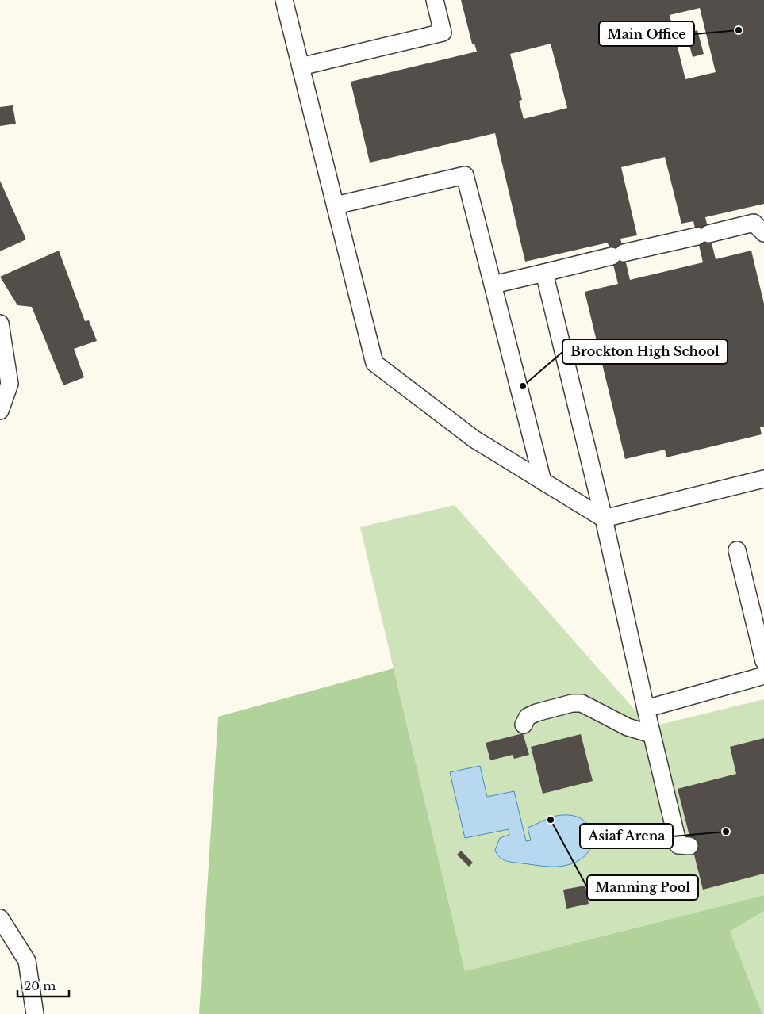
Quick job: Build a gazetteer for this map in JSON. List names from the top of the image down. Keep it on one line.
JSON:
{"places":["Main Office","Brockton High School","Manning Pool","Asiaf Arena"],"scale_bar":"20 m"}
